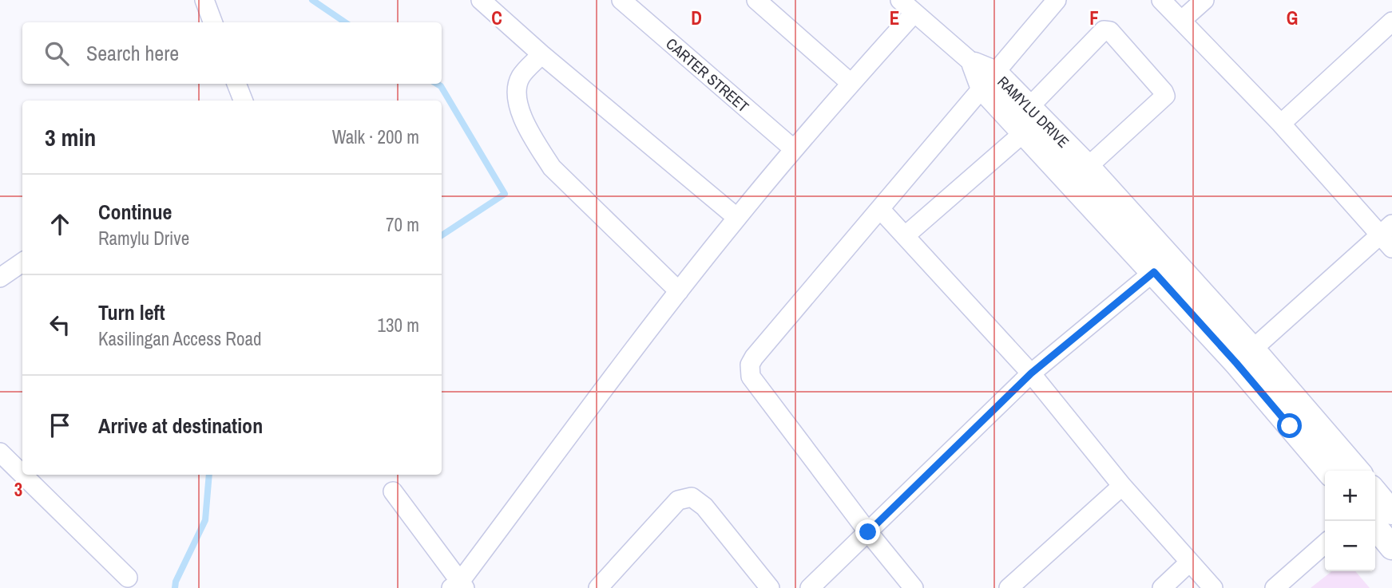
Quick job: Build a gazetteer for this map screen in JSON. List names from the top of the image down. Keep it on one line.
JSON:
{"streets":{"street":["CARTER STREET","RAMYLU DRIVE"]},"page":{"search":"Search here","heading":["3 min","Walk · 200 m"],"list":[["Continue","Ramylu Drive","70 m"],["Turn left","Kasilingan Access Road","130 m"],"Arrive at destination"],"map_buttons":["+","−"]},"grid":{"columns":["C","D","E","F","G"],"rows":["3"]}}
